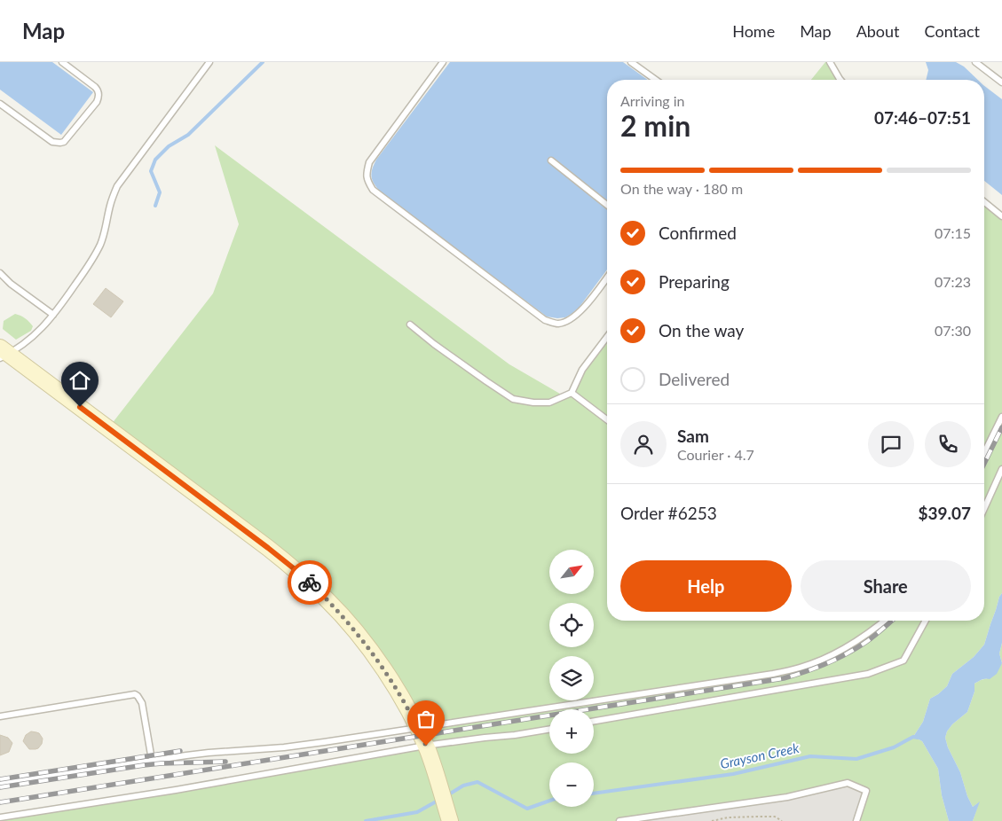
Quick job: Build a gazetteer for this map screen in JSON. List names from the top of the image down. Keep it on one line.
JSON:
{"water":["Grayson Creek"],"north":"top right","page":{"header":"Map","nav":["Home","Map","About","Contact"],"heading":["2 min","Arriving in","07:46–07:51"],"panel":["Sam","Courier · 4.7","Order #6253","$39.07"],"bar":"On the way · 180 m","list":[["Confirmed","07:15"],["Preparing","07:23"],["On the way","07:30"],"Delivered"],"map_buttons":["+","−"],"buttons":["Help","Share"]}}
